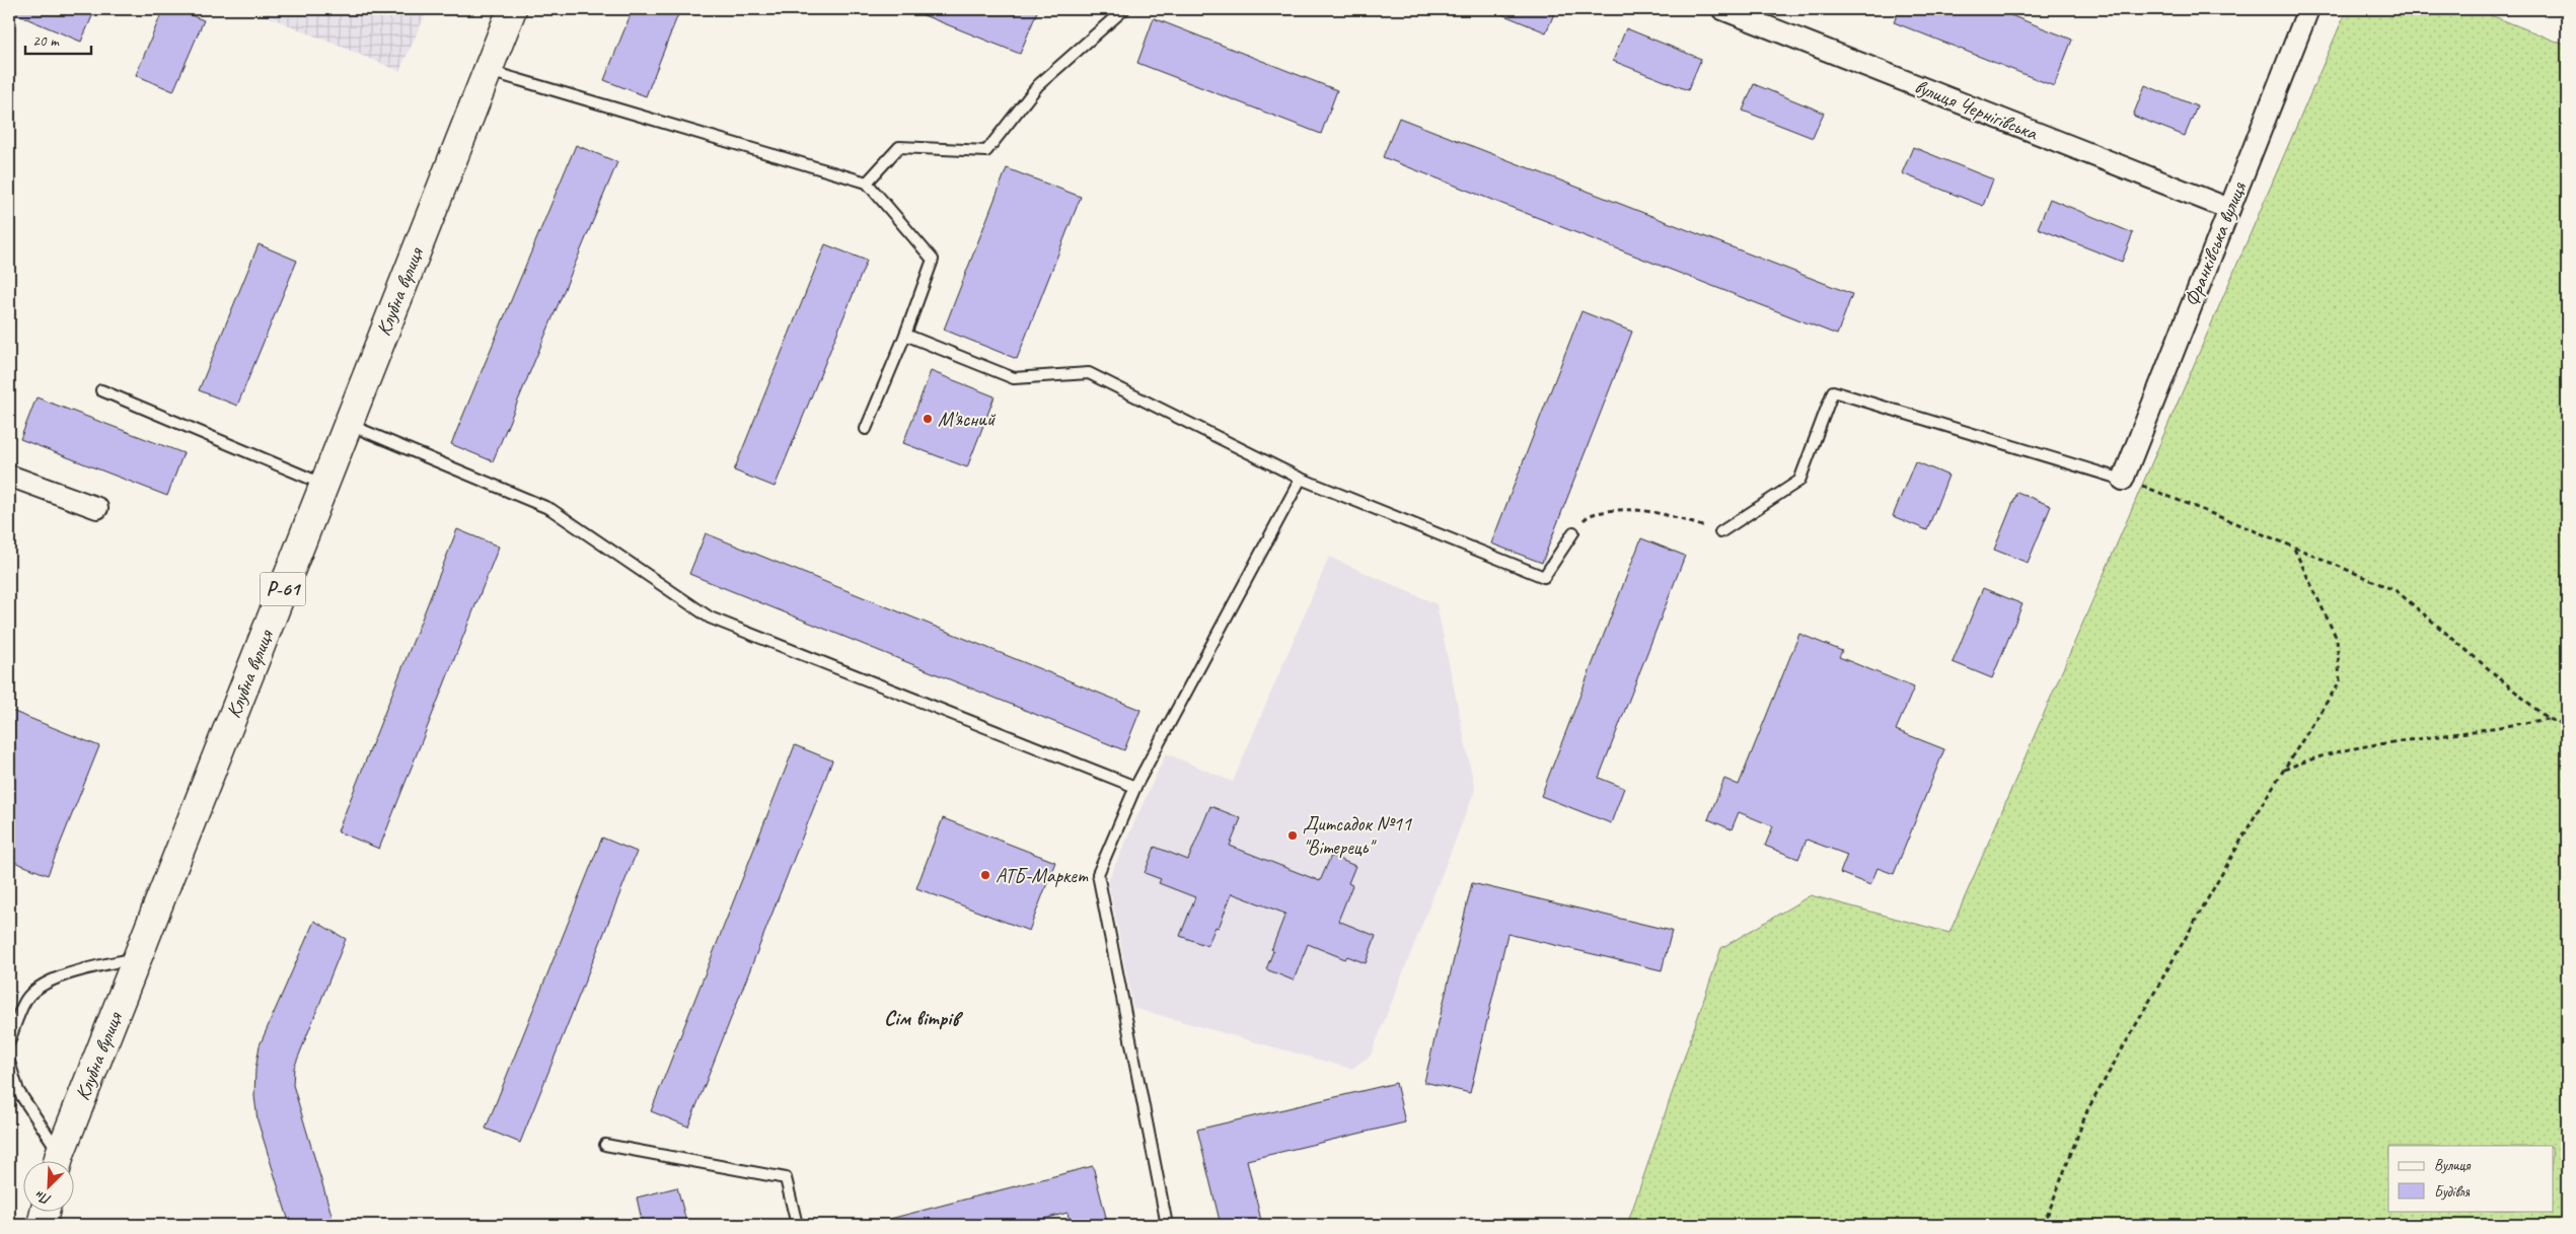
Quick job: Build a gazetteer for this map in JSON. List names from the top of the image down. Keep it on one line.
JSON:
{"streets":{"main road":["Клубна вулиця","Р-61"],"street":["вулиця Чернігівська","Франківська вулиця"]},"crossings":[["вулиця Чернігівська","Франківська вулиця"]],"districts":["Сім вітрів"],"places":["М'ясний","Дитсадок №11 \"Вітерець\"","АТБ-Маркет"],"legend":["Вулиця","Будівля"],"scale_bar":"20 m","north":"bottom left"}
